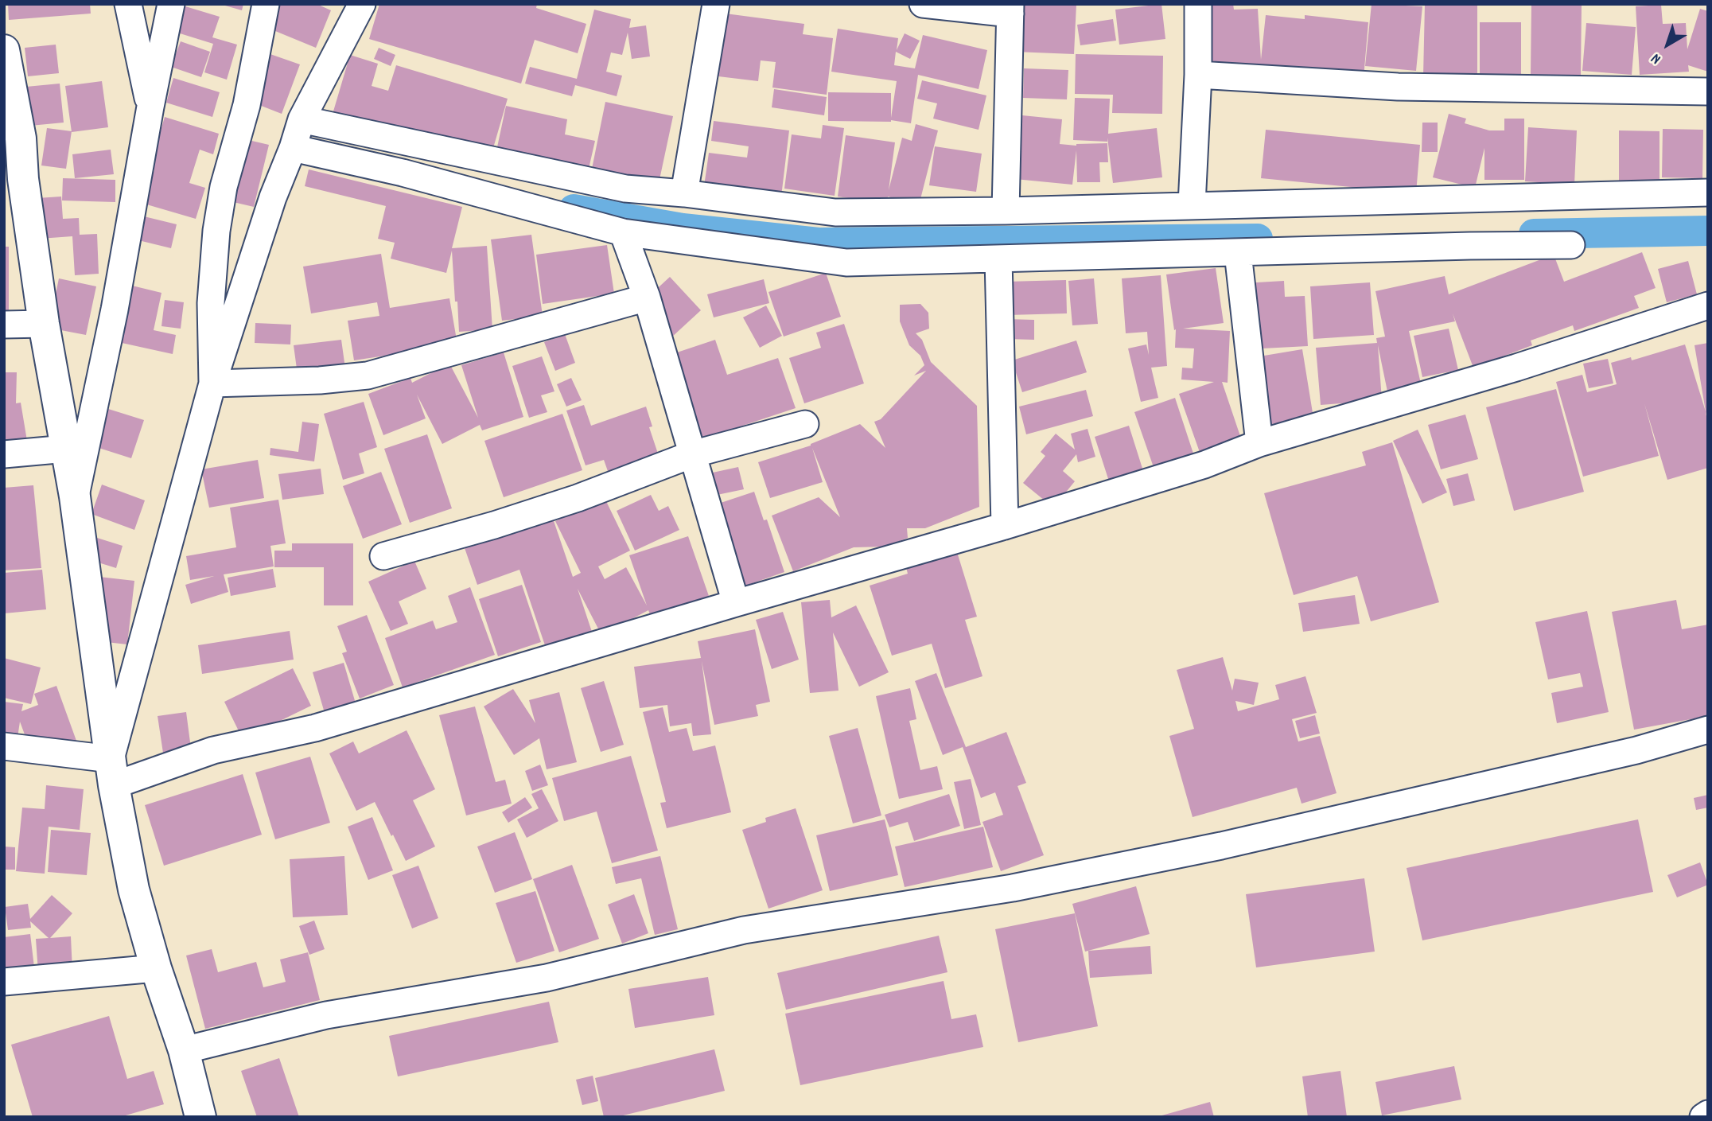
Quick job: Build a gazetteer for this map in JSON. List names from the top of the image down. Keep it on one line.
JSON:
{"north":"bottom left"}
